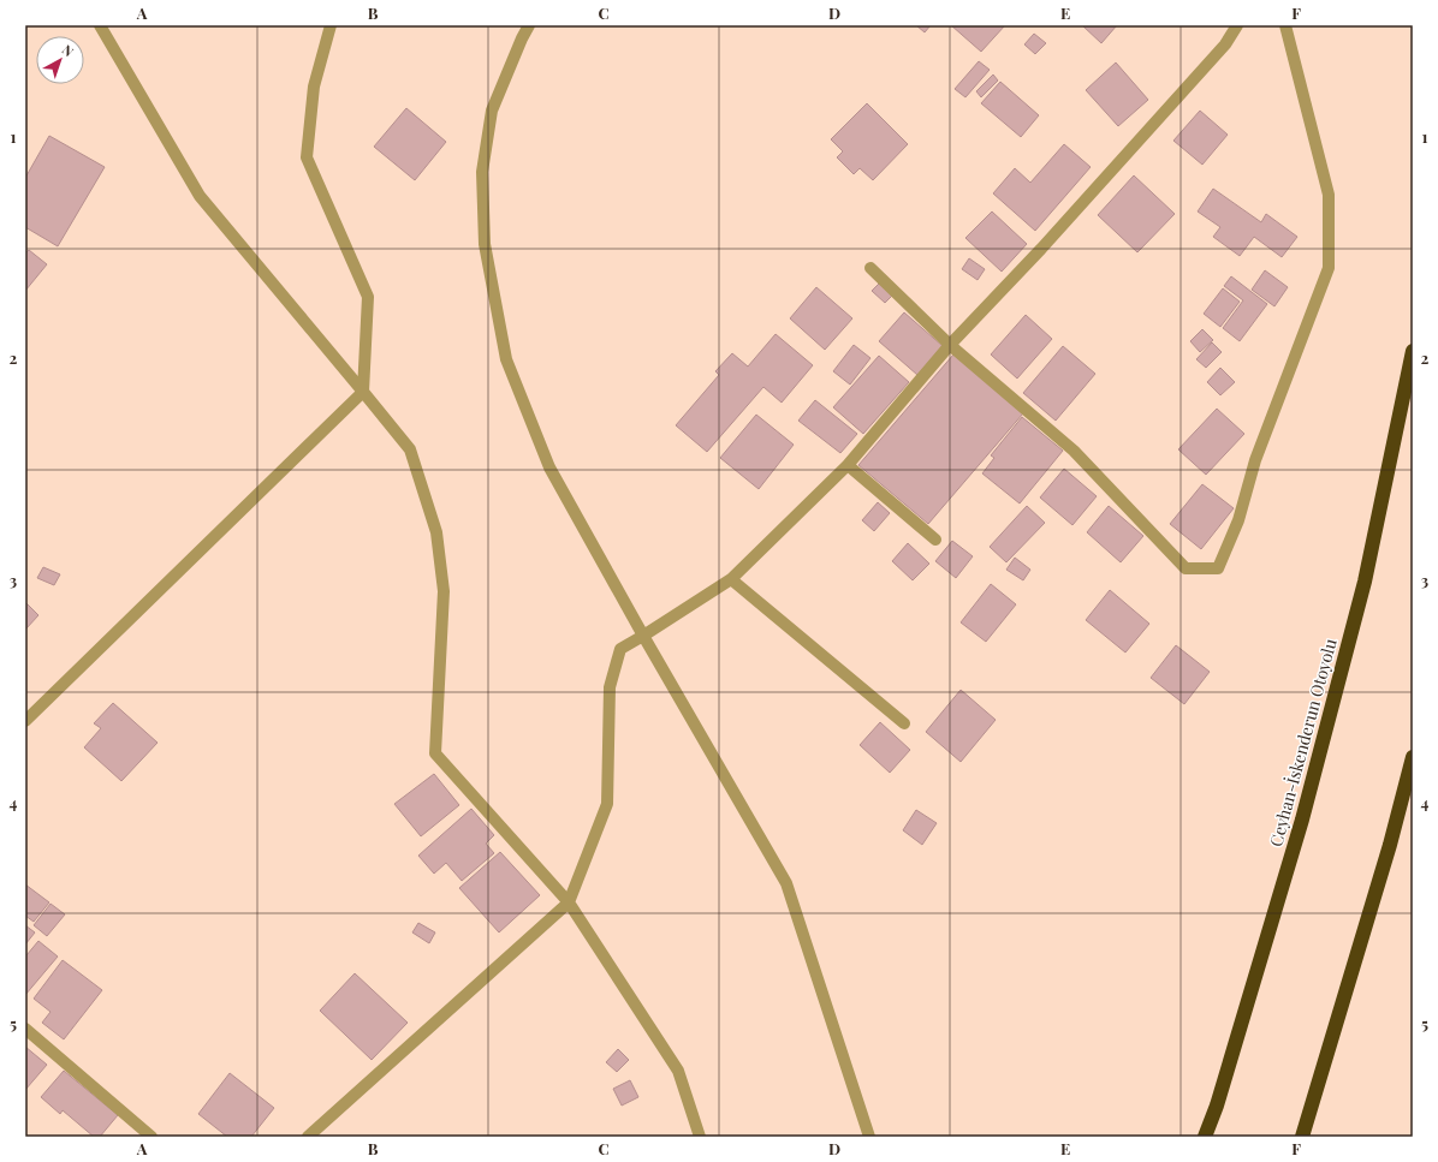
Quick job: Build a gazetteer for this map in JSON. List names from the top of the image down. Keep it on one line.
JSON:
{"streets":{"highway":["Ceyhan-İskenderun Otoyolu"]},"north":"top right","grid":{"columns":["A","B","C","D","E","F"],"rows":["1","2","3","4","5"]}}
